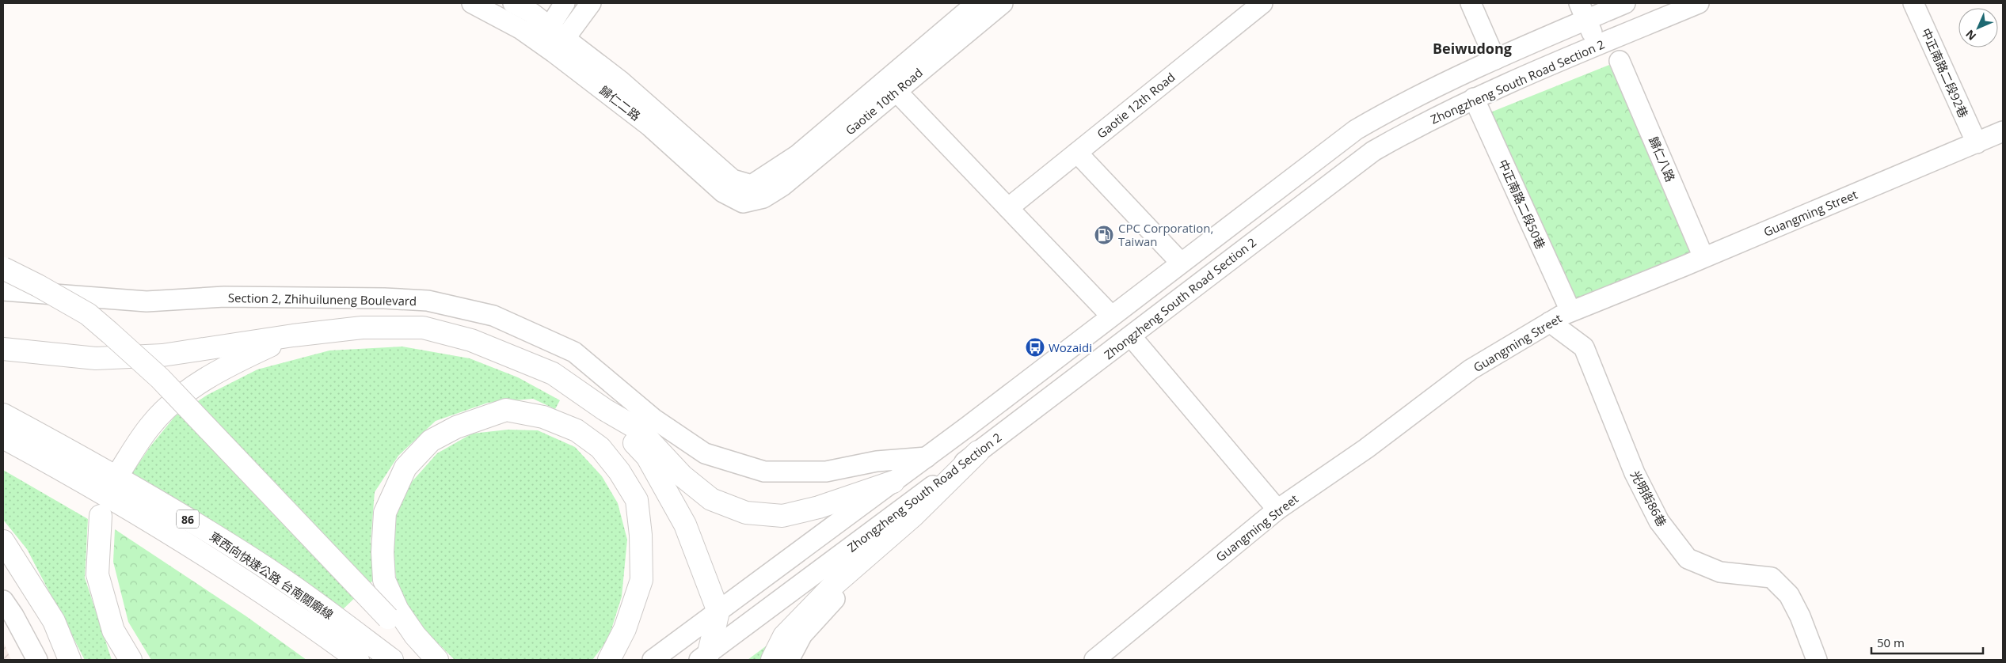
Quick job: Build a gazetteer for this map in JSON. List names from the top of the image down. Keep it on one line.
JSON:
{"streets":{"highway":["86","東西向快速公路 台南關廟線"],"street":["中正南路二段92巷","Zhongzheng South Road Section 2","Gaotie 10th Road","歸仁二路","Gaotie 12th Road","歸仁八路","中正南路二段50巷","Guangming Street","Section 2, Zhihuiluneng Boulevard","光明街86巷"]},"crossings":[["中正南路二段92巷","Guangming Street"],["Zhongzheng South Road Section 2","中正南路二段50巷"],["Gaotie 10th Road","歸仁二路"],["歸仁八路","Guangming Street"],["中正南路二段50巷","Guangming Street"],["Guangming Street","光明街86巷"]],"districts":["Beiwudong"],"places":{"fuel station":["CPC Corporation, Taiwan"],"bus stop":["Wozaidi"]},"scale_bar":"50 m","north":"bottom left"}
